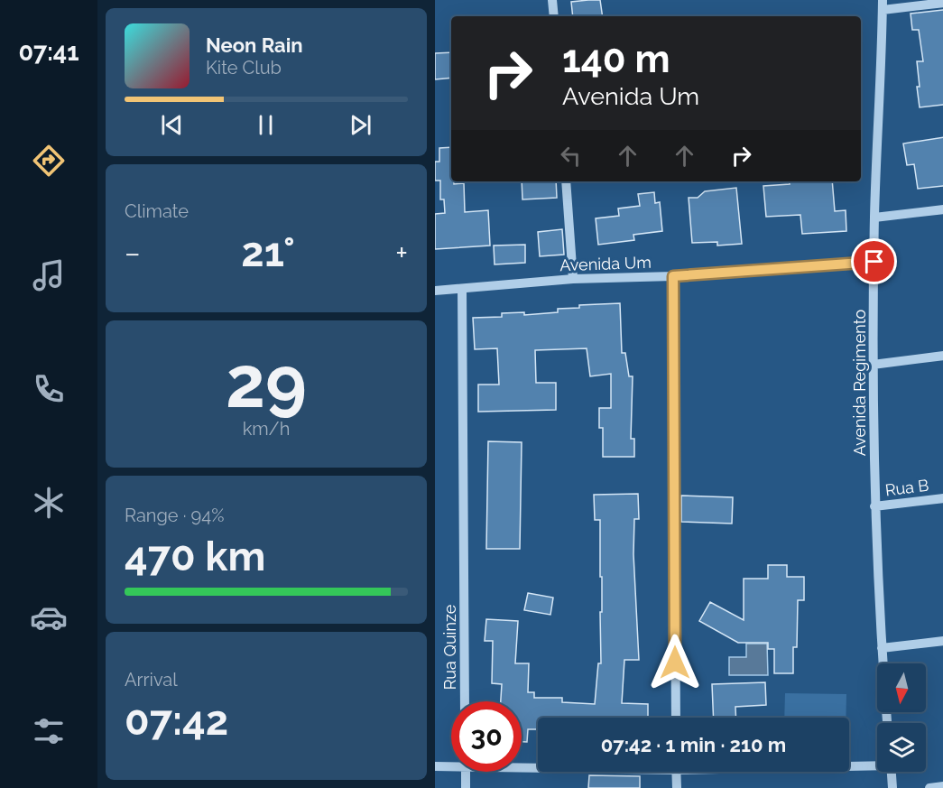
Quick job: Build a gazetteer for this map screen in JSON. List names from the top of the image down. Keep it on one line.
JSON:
{"streets":{"street":["Avenida Um","Avenida Regimento","Rua B","Rua Quinze"]},"crossings":[["Avenida Um","Avenida Regimento"],["Avenida Um","Rua Quinze"],["Avenida Regimento","Rua B"]],"north":"bottom","page":{"tabs":"07:41","turn":["140 m","Avenida Um"],"song":["Neon Rain","Kite Club"],"tile":["Climate",["29","km/h"],["Range · 94%","470 km"],["Arrival","07:42"]],"heat":["−","21°","+"],"limit":"30","trip":"07:42 · 1 min · 210 m"}}
